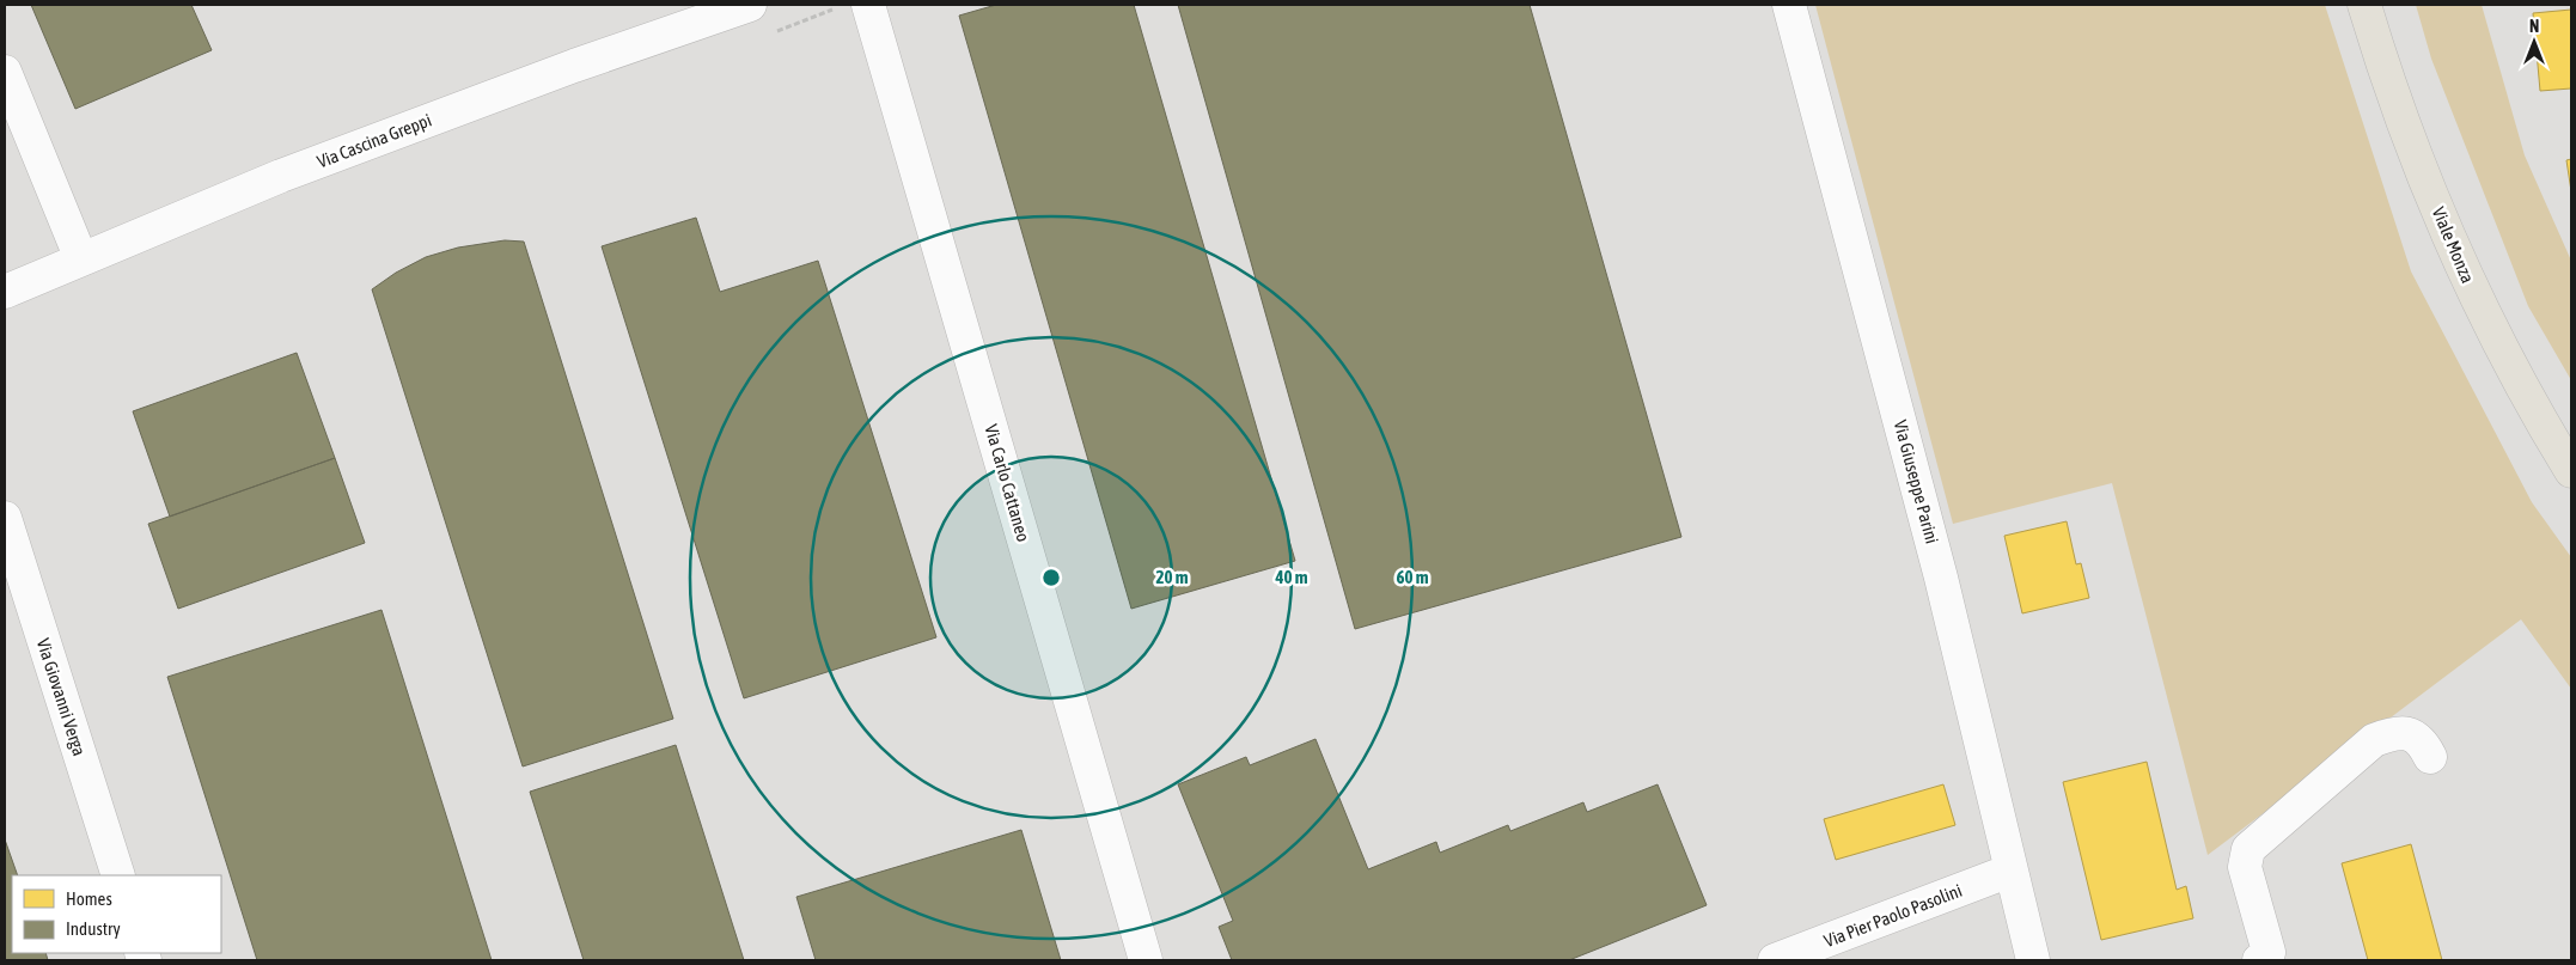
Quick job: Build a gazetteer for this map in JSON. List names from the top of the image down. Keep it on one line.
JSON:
{"streets":{"main road":["Viale Monza"],"street":["Via Cascina Greppi","Via Giuseppe Parini","Via Carlo Cattaneo","Via Giovanni Verga","Via Pier Paolo Pasolini"]},"crossings":[["Via Giuseppe Parini","Via Pier Paolo Pasolini"]],"legend":["Homes","Industry"],"north":"top","rings":["20 m","40 m","60 m"]}
